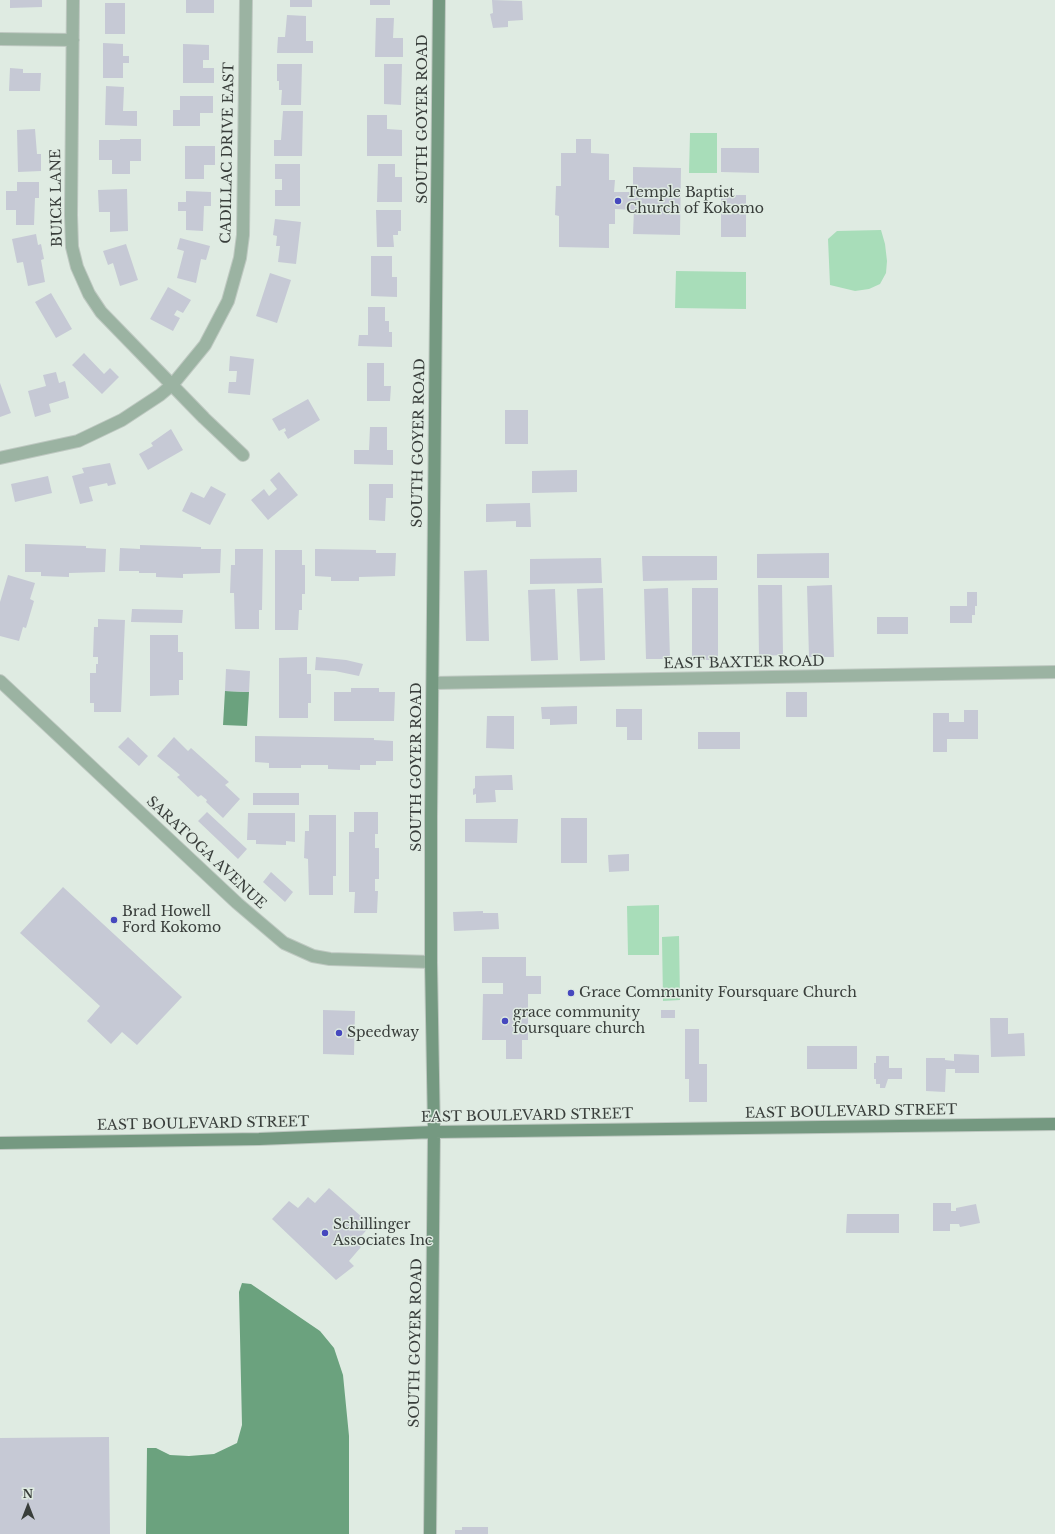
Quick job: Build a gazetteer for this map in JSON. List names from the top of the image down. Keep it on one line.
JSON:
{"streets":{"street":["SOUTH GOYER ROAD","CADILLAC DRIVE EAST","BUICK LANE","EAST BAXTER ROAD","SARATOGA AVENUE","EAST BOULEVARD STREET"]},"crossings":[["SOUTH GOYER ROAD","EAST BAXTER ROAD"],["SOUTH GOYER ROAD","SARATOGA AVENUE"],["SOUTH GOYER ROAD","EAST BOULEVARD STREET"],["CADILLAC DRIVE EAST","BUICK LANE"]],"places":["Temple Baptist Church of Kokomo","Brad Howell Ford Kokomo","Grace Community Foursquare Church","grace community foursquare church","Speedway","Schillinger Associates Inc"],"north":"top"}
